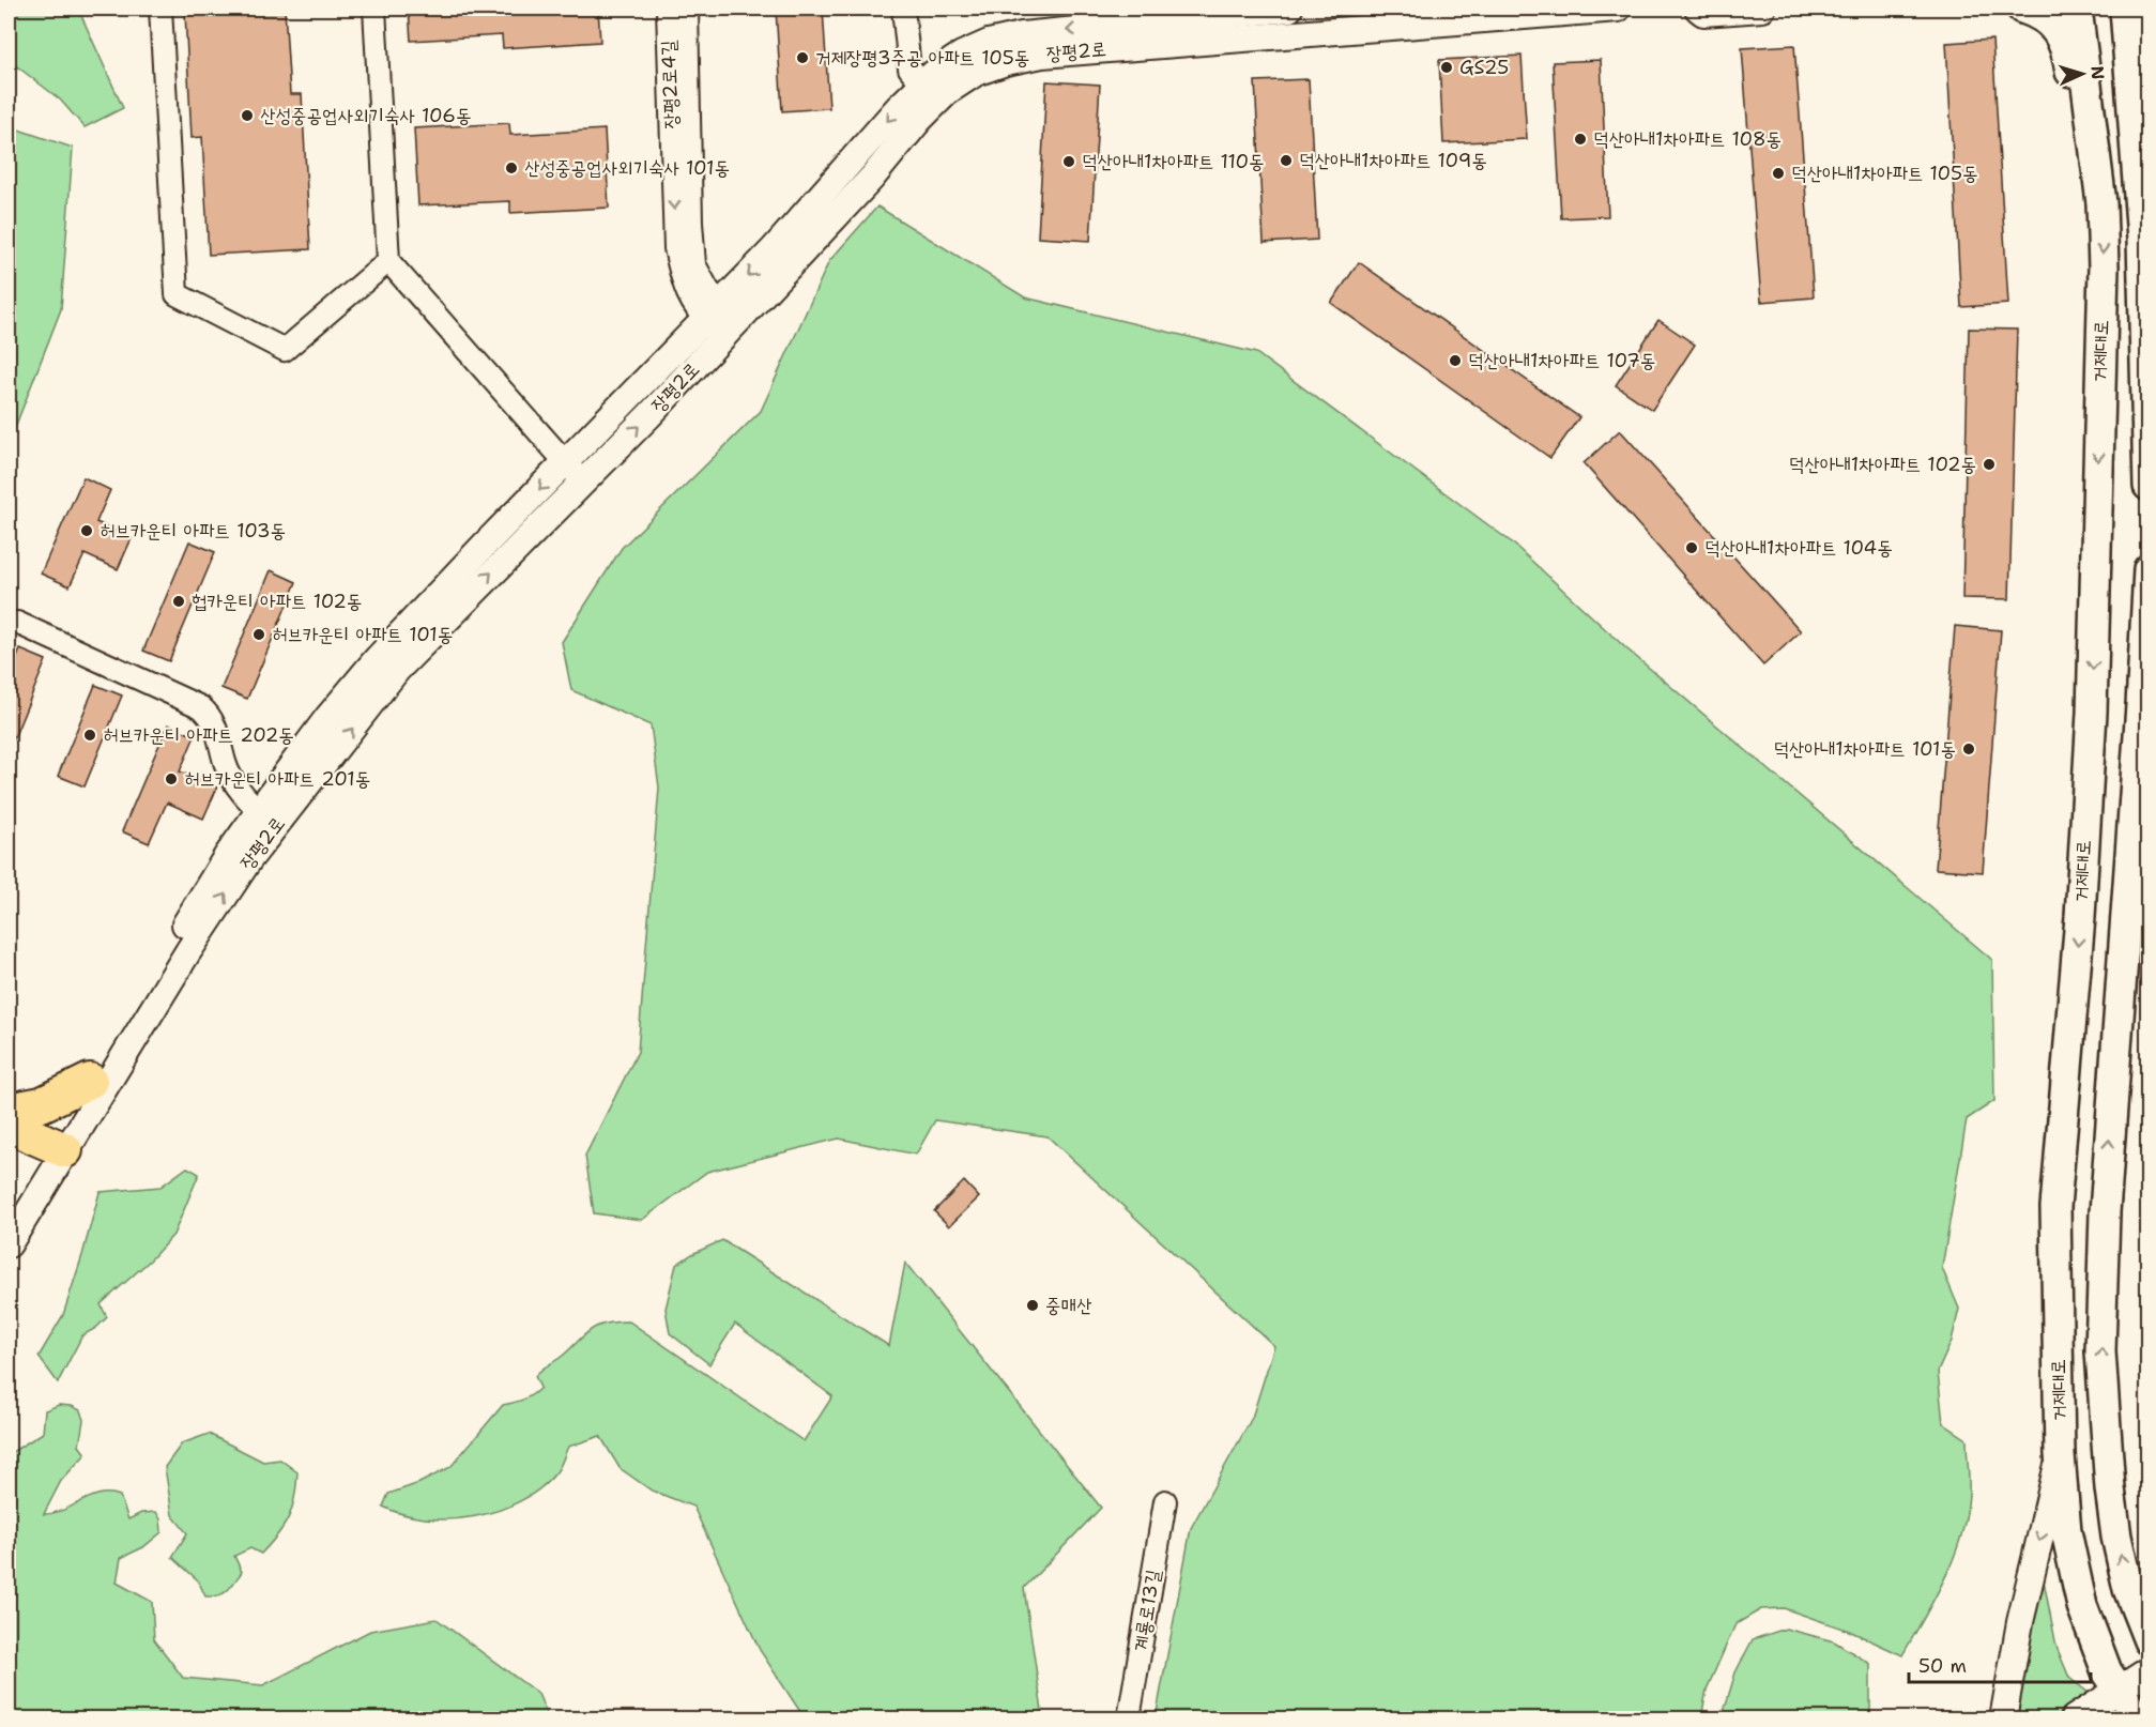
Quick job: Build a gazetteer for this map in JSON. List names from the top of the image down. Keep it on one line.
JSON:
{"streets":{"main road":["거제대로"],"street":["장평2로","장평2로4길","계룡로13길"]},"crossings":[["장평2로","장평2로4길"]],"places":["거제장평3주공 아파트 105동","GS25","산성중공업사외기숙사 106동","덕산아내1차아파트 108동","덕산아내1차아파트 109동","덕산아내1차아파트 110동","산성중공업사외기숙사 101동","덕산아내1차아파트 105동","덕산아내1차아파트 107동","덕산아내1차아파트 102동","허브카운티 아파트 103동","덕산아내1차아파트 104동","헙카운티 아파트 102동","허브카운티 아파트 101동","허브카운티 아파트 202동","덕산아내1차아파트 101동","허브카운티 아파트 201동","중매산"],"scale_bar":"50 m","north":"right"}
